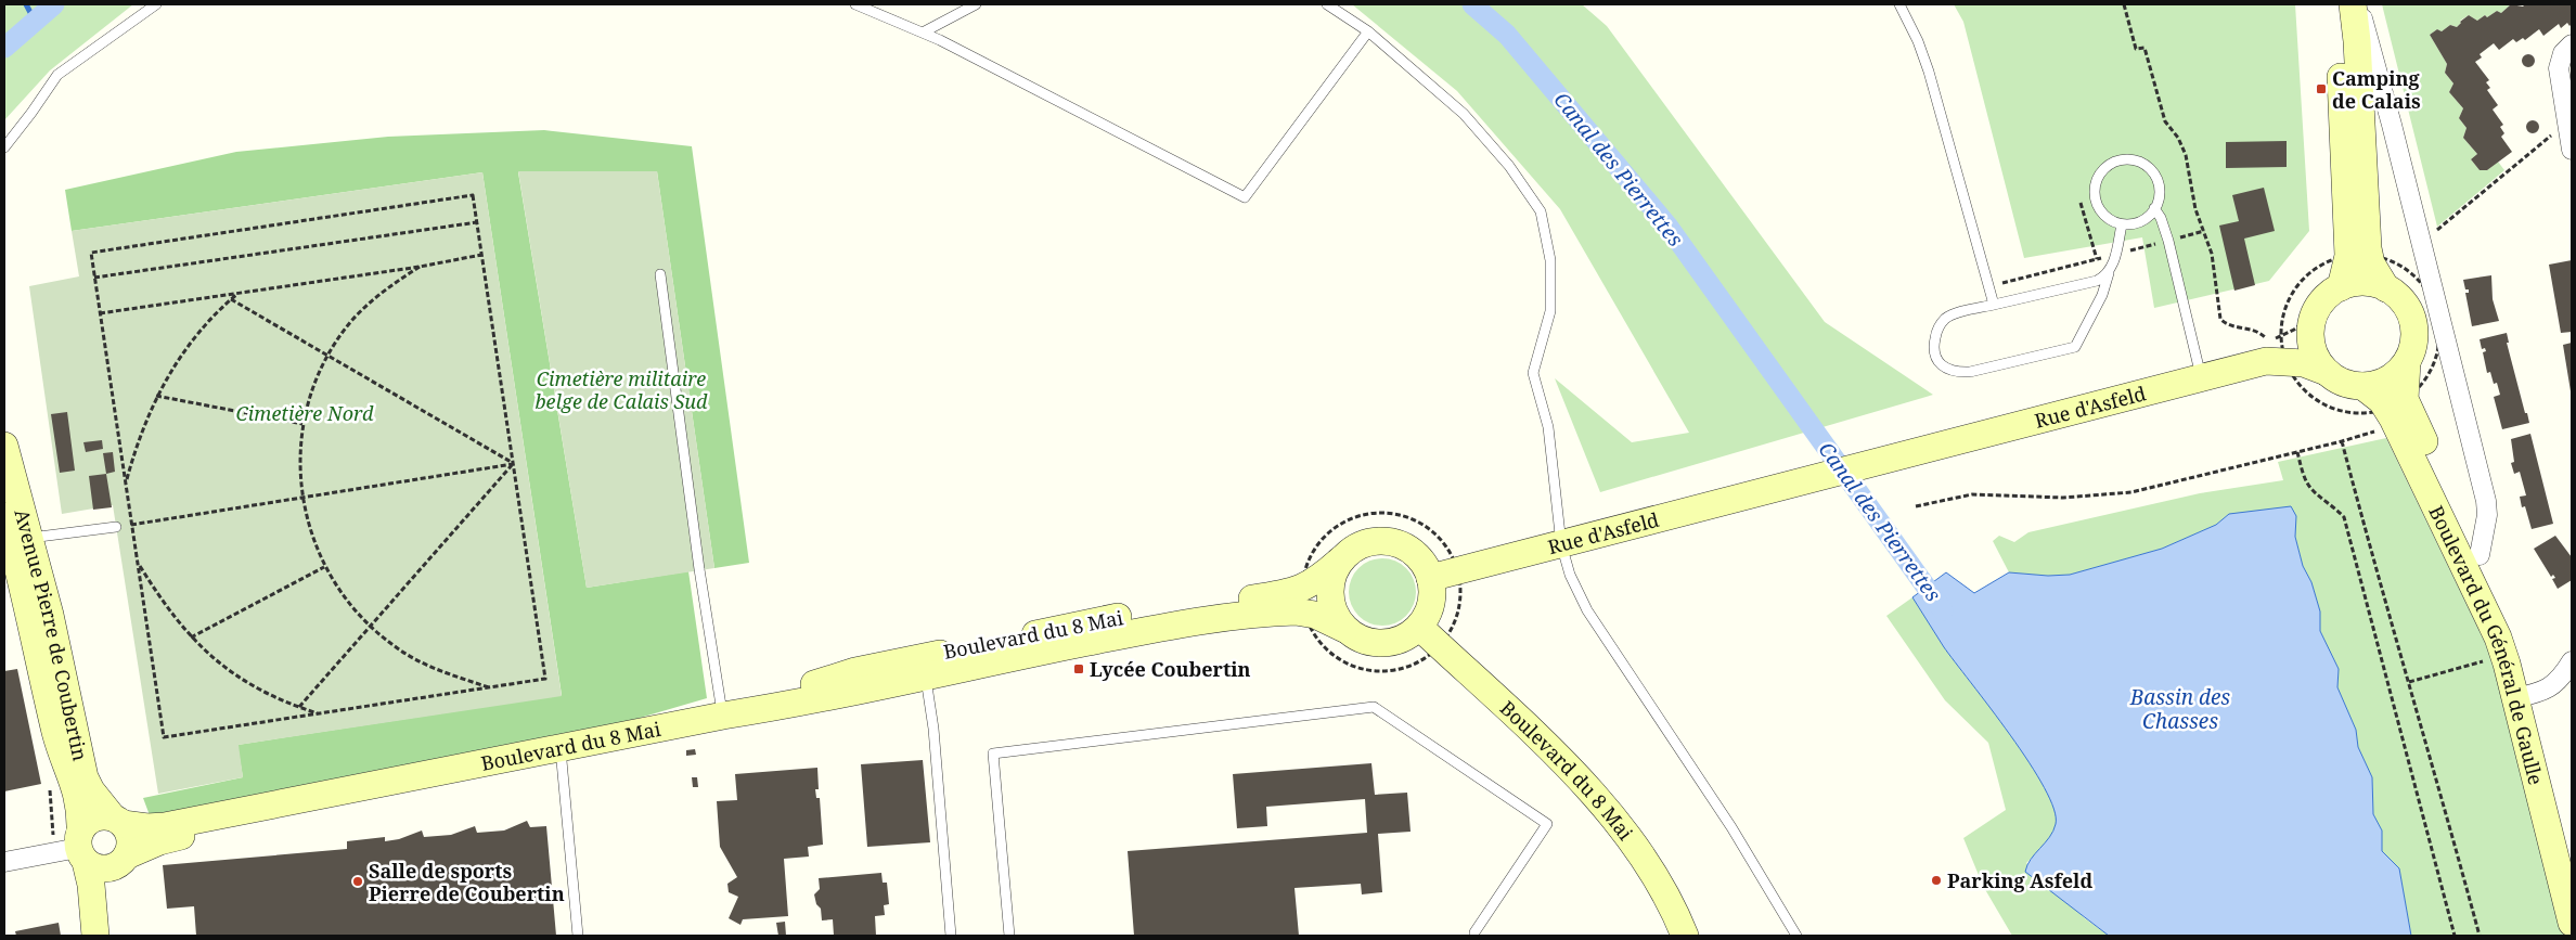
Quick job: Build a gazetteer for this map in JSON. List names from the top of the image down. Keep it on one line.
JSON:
{"streets":{"street":["Rue d'Asfeld","Boulevard du 8 Mai","Avenue Pierre de Coubertin","Boulevard du Général de Gaulle"]},"crossings":[["Rue d'Asfeld","Boulevard du 8 Mai"],["Rue d'Asfeld","Boulevard du Général de Gaulle"],["Boulevard du 8 Mai","Avenue Pierre de Coubertin"]],"water":["Canal des Pierrettes","Bassin des Chasses"],"parks":["Cimetière militaire belge de Calais Sud","Cimetière Nord"],"places":{"transit":["Camping de Calais","Lycée Coubertin"],"other":["Parking Asfeld","Salle de sports Pierre de Coubertin"]}}
